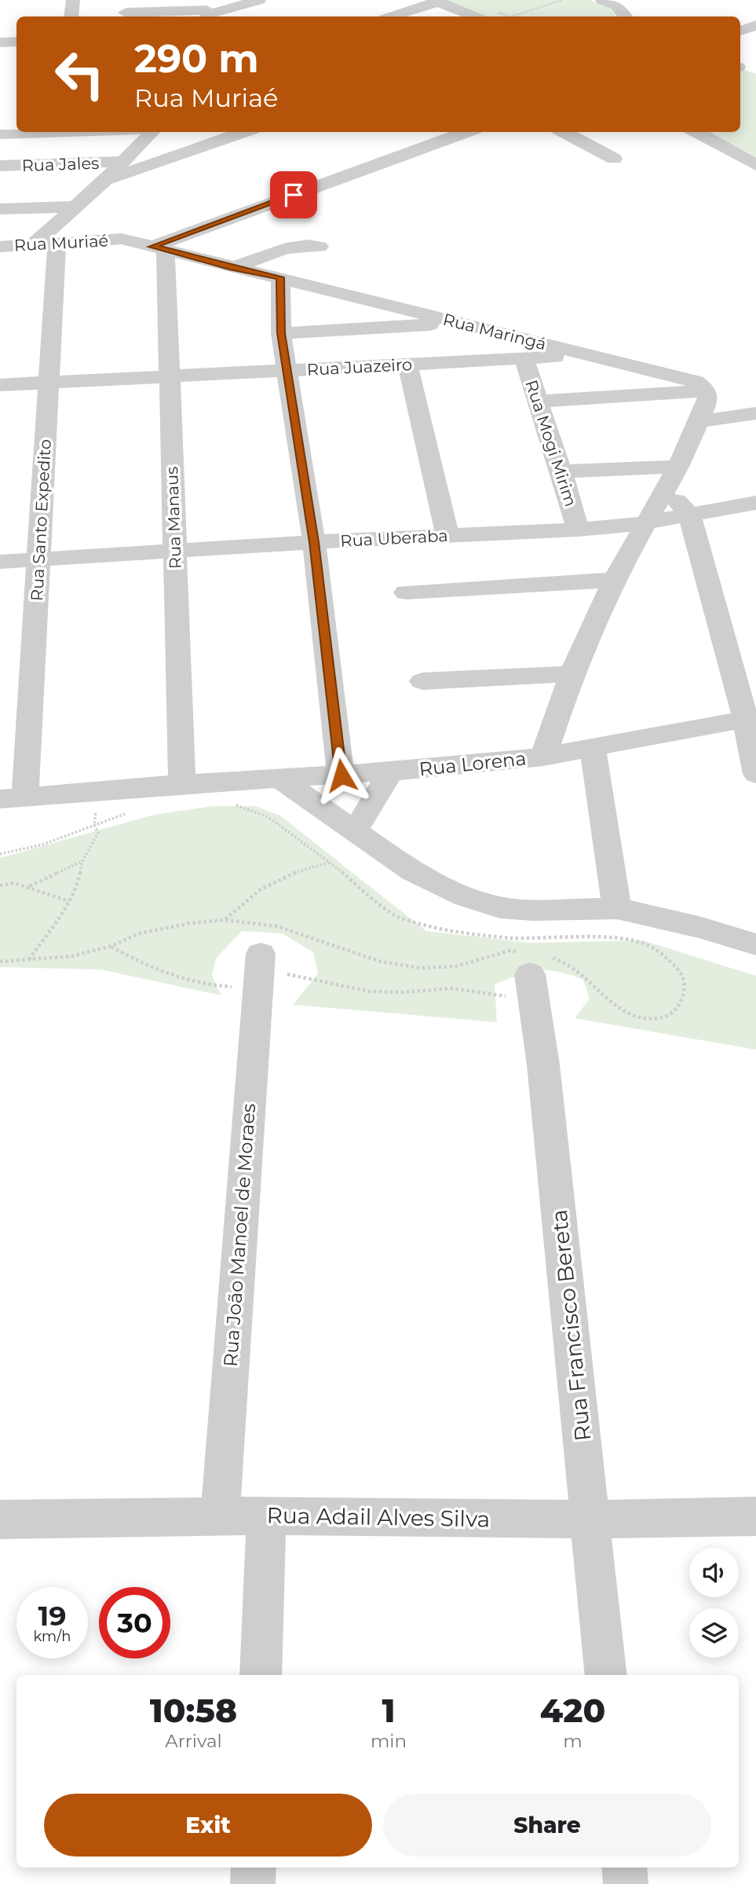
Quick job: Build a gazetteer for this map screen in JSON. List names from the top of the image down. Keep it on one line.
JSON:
{"streets":{"street":["Rua Jales","Rua Muriaé","Rua Maringá","Rua Juazeiro","Rua Mogi Mirim","Rua Manaus","Rua Santo Expedito","Rua Uberaba","Rua Lorena","Rua João Manoel de Moraes","Rua Francisco Bereta","Rua Adail Alves Silva"]},"crossings":[["Rua Muriaé","Rua Maringá"],["Rua Muriaé","Rua Manaus"],["Rua Muriaé","Rua Santo Expedito"],["Rua Maringá","Rua Juazeiro"],["Rua Maringá","Rua Lorena"],["Rua Juazeiro","Rua Mogi Mirim"],["Rua Juazeiro","Rua Manaus"],["Rua Juazeiro","Rua Santo Expedito"],["Rua Mogi Mirim","Rua Uberaba"],["Rua Manaus","Rua Uberaba"],["Rua Manaus","Rua Lorena"],["Rua Santo Expedito","Rua Uberaba"],["Rua Santo Expedito","Rua Lorena"],["Rua Uberaba","Rua Lorena"],["Rua João Manoel de Moraes","Rua Adail Alves Silva"],["Rua Francisco Bereta","Rua Adail Alves Silva"]],"page":{"turn":["290 m","Rua Muriaé"],"speed":"19 km/h","limit":"30","eta":["10:58","Arrival","1","min","420","m"],"buttons":["Exit","Share"]}}
